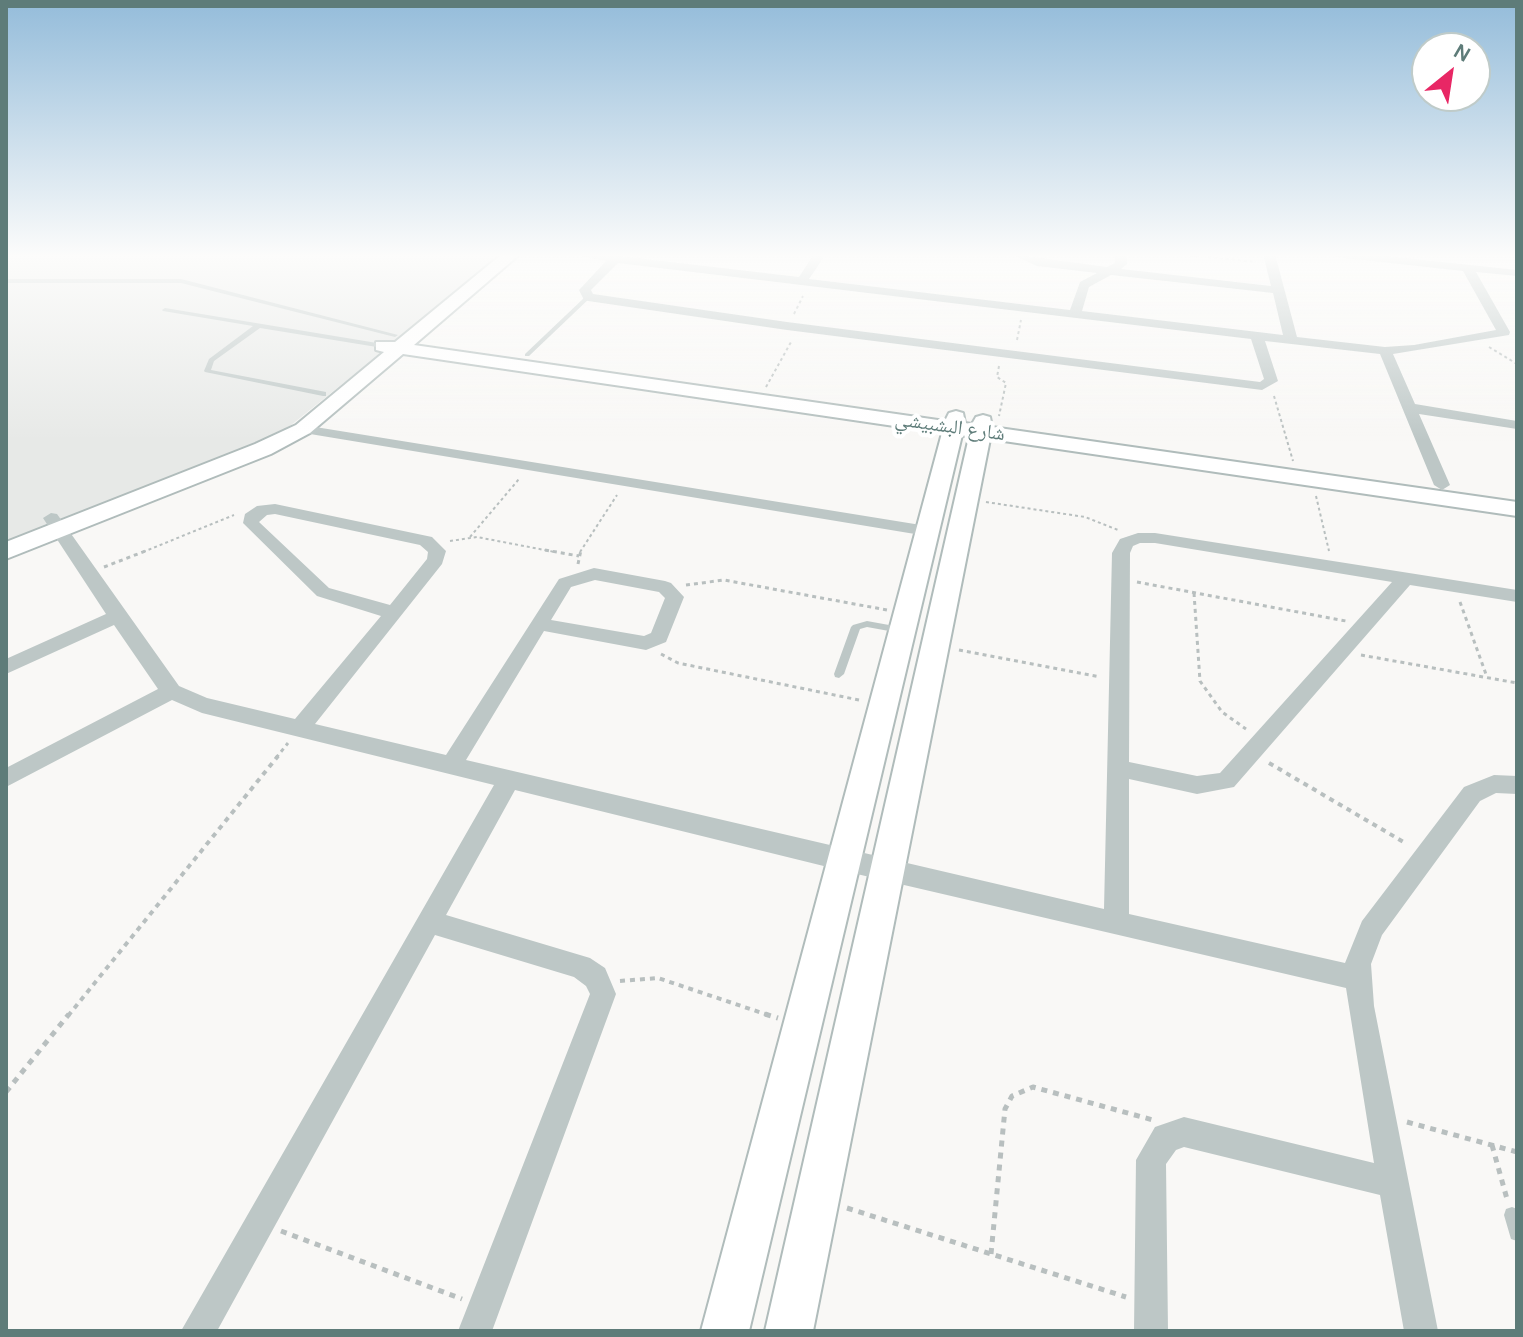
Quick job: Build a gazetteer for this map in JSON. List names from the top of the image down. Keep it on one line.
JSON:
{"streets":{"street":["شارع البشبيشي"]},"north":"top right"}
